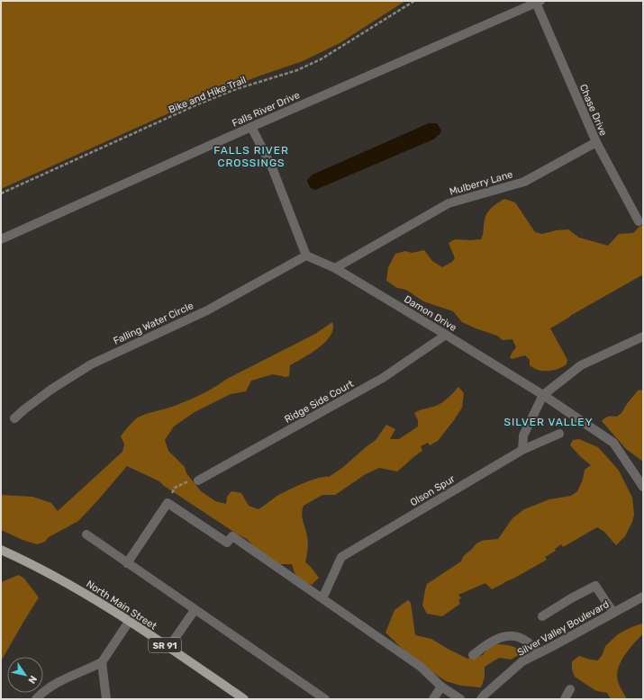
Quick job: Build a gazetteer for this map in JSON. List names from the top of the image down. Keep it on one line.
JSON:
{"streets":{"main road":["North Main Street","SR 91"],"street":["Falls River Drive","Chase Drive","Mulberry Lane","Damon Drive","Falling Water Circle","Ridge Side Court","Olson Spur","Silver Valley Boulevard"],"path":["Bike and Hike Trail"]},"crossings":[["Falls River Drive","Chase Drive"],["Chase Drive","Mulberry Lane"],["Mulberry Lane","Damon Drive"],["Damon Drive","Falling Water Circle"],["Damon Drive","Ridge Side Court"]],"districts":["FALLS RIVER CROSSINGS","SILVER VALLEY"],"north":"bottom right"}
